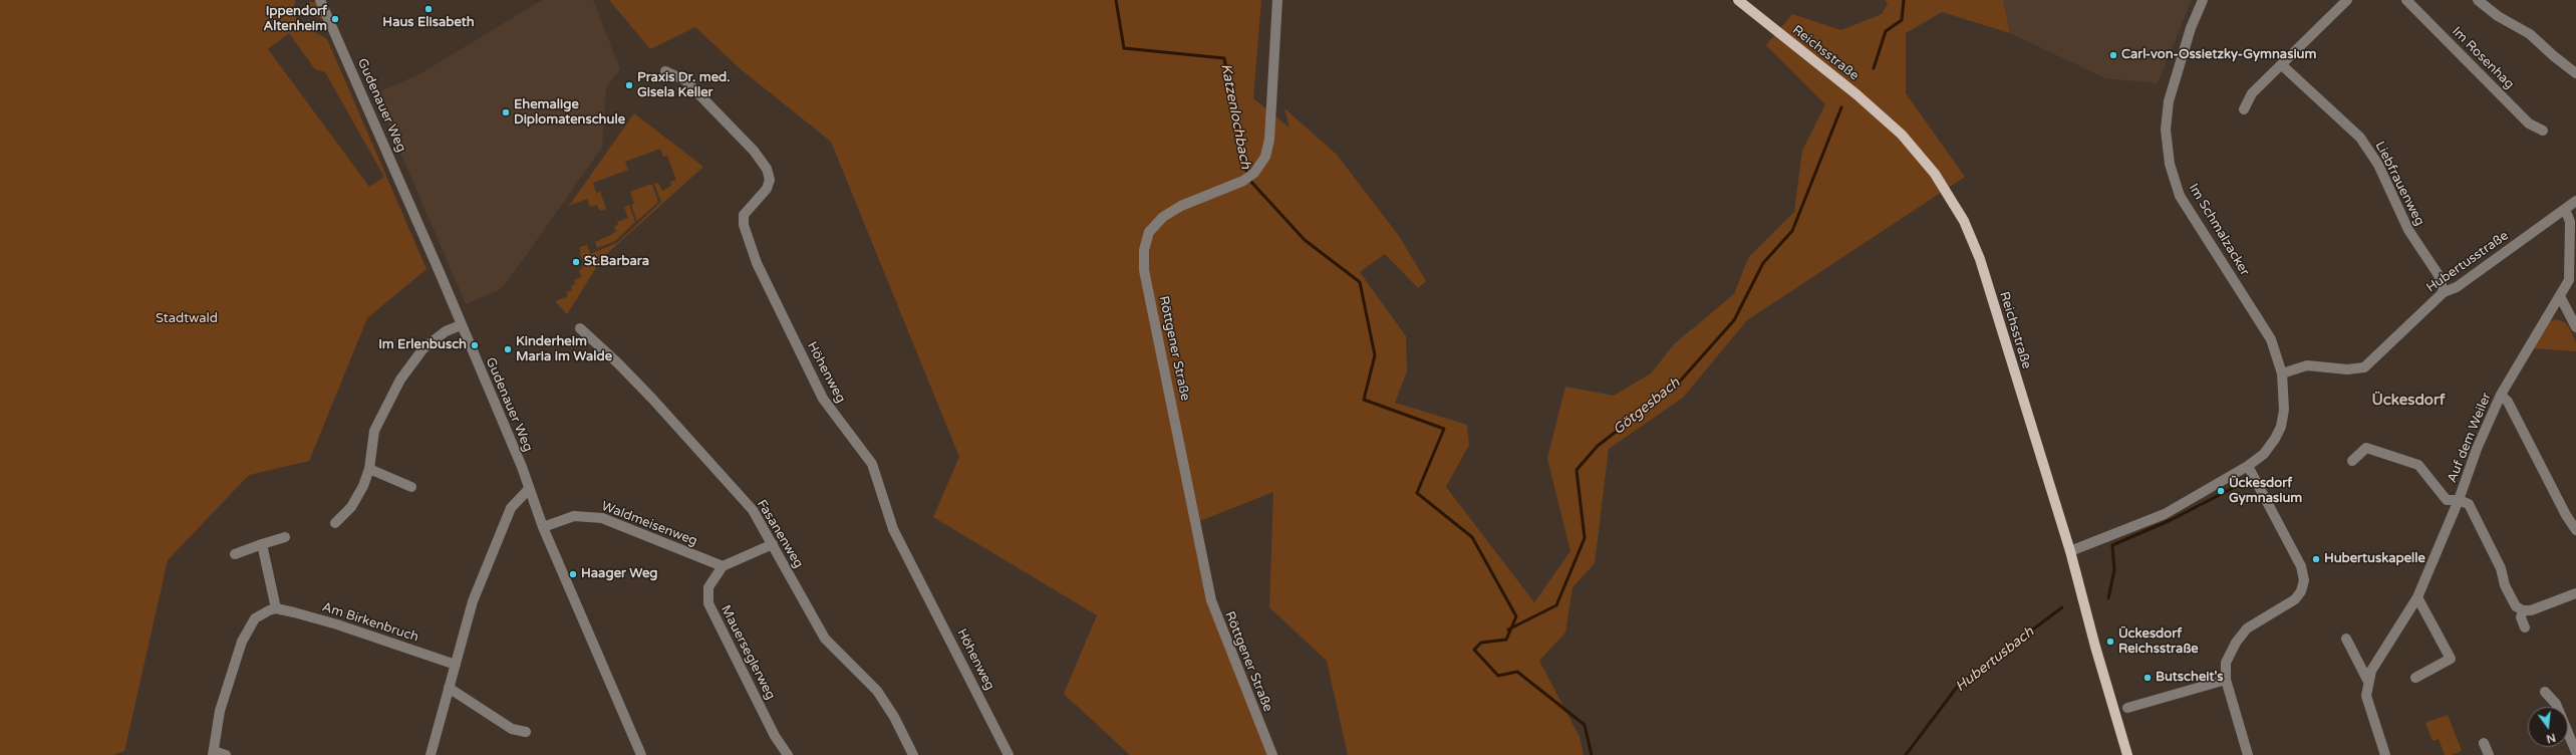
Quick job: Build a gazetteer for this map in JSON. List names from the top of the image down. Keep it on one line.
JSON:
{"streets":{"main road":["Reichsstraße"],"street":["Im Rosenhag","Gudenauer Weg","Liebfrauenweg","Im Schmalzacker","Hubertusstraße","Röttgener Straße","Höhenweg","Auf dem Weiler","Waldmeisenweg","Fasanenweg","Am Birkenbruch","Mauerseglerweg"]},"crossings":[["Gudenauer Weg","Waldmeisenweg"],["Liebfrauenweg","Hubertusstraße"],["Im Schmalzacker","Hubertusstraße"],["Hubertusstraße","Auf dem Weiler"],["Waldmeisenweg","Mauerseglerweg"]],"districts":["Ückesdorf"],"water":["Katzenlochbach","Götgesbach","Hubertusbach"],"parks":["Stadtwald"],"places":["Haus Elisabeth","Ippendorf Altenheim","Carl-von-Ossietzky-Gymnasium","Praxis Dr. med. Gisela Keller","Ehemalige Diplomatenschule","St.Barbara","Im Erlenbusch","Kinderheim Maria im Walde","Ückesdorf Gymnasium","Hubertuskapelle","Haager Weg","Ückesdorf Reichsstraße","Butscheit's"],"north":"bottom"}
